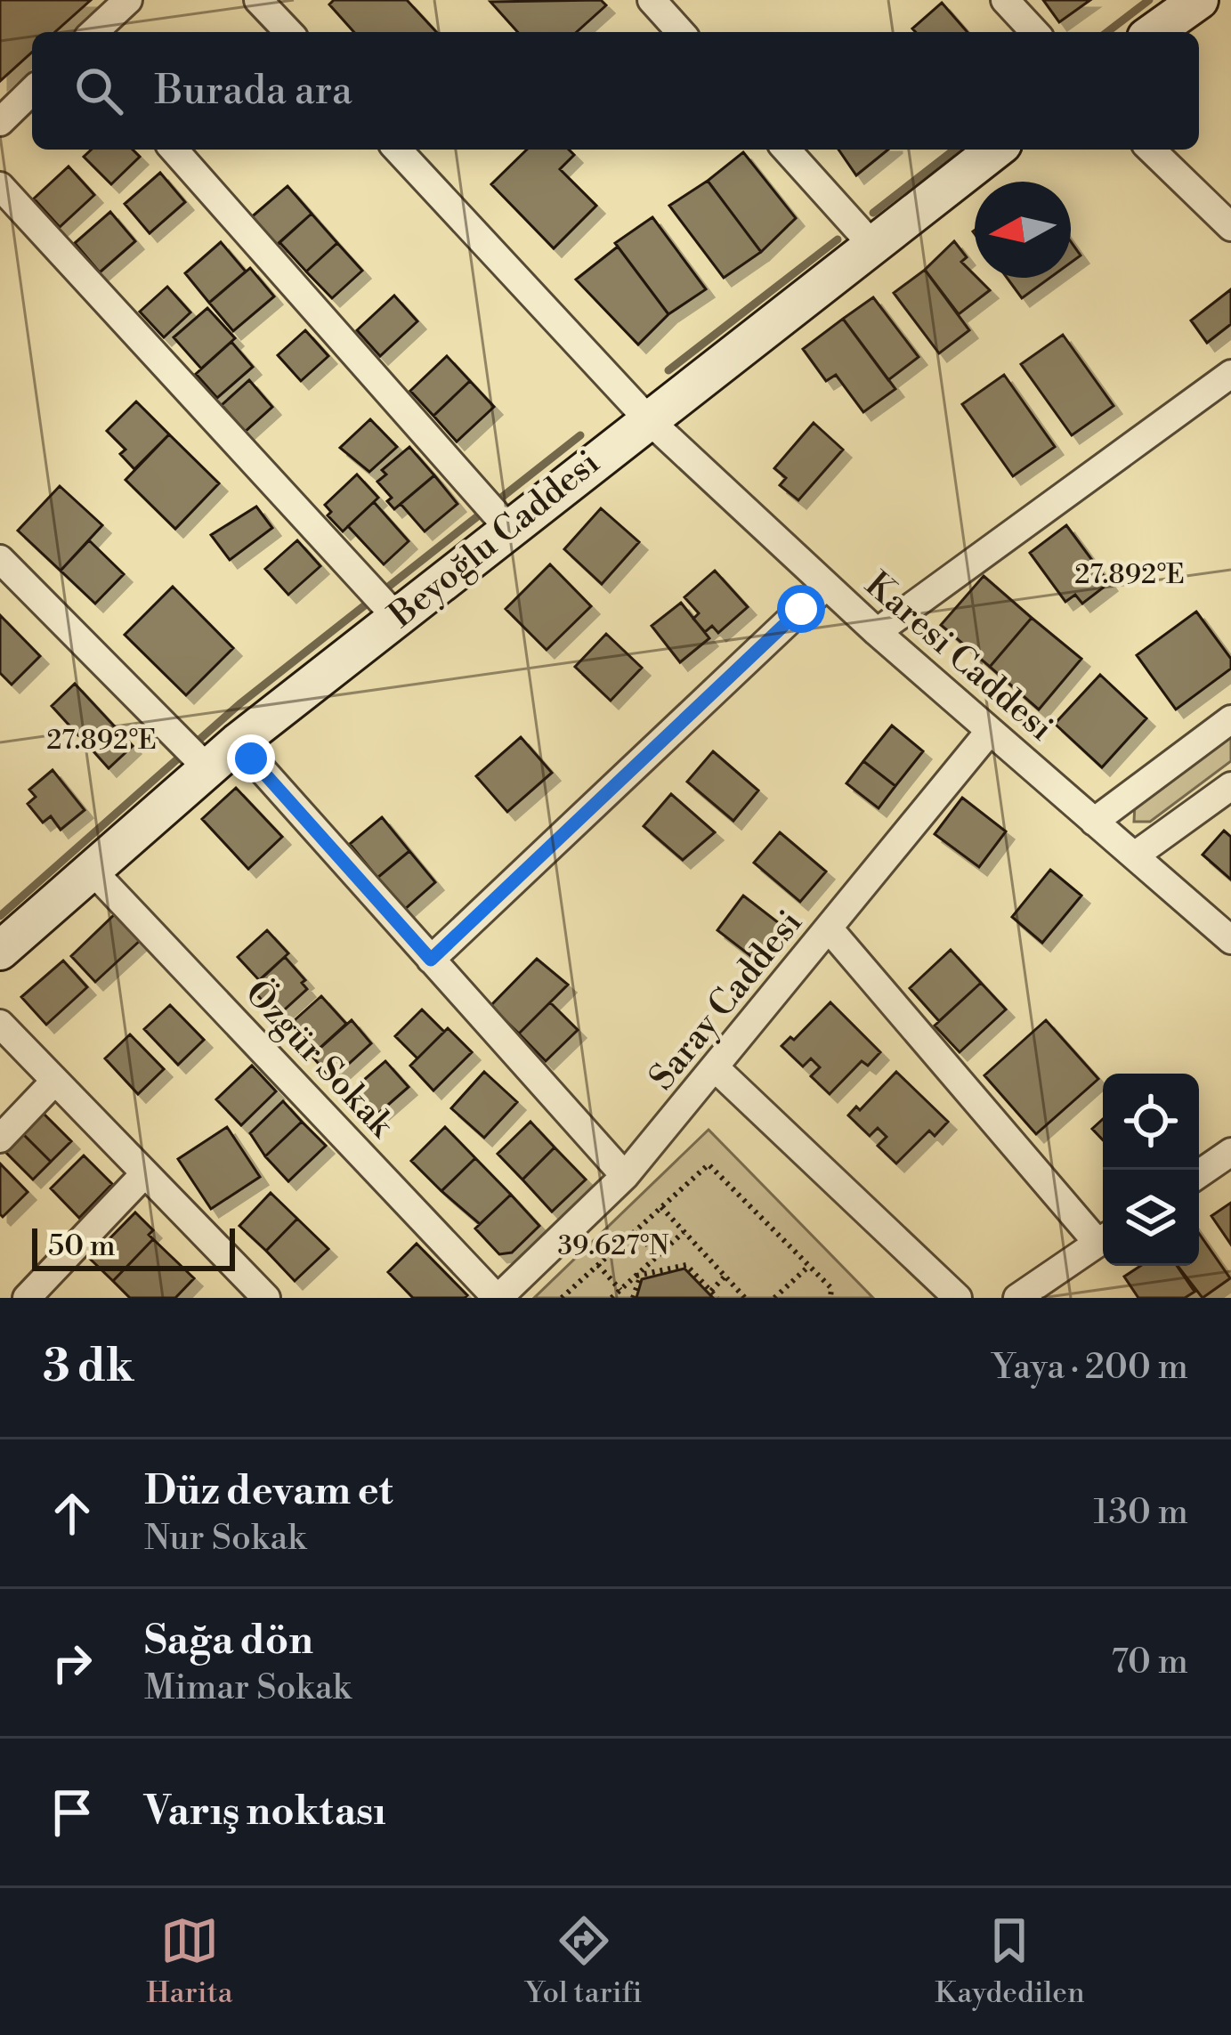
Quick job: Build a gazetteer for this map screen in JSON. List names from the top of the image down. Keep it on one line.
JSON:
{"streets":{"main road":["Beyoğlu Caddesi"],"street":["Karesi Caddesi","Saray Caddesi","Özgür Sokak"]},"crossings":[["Beyoğlu Caddesi","Karesi Caddesi"],["Beyoğlu Caddesi","Özgür Sokak"],["Karesi Caddesi","Saray Caddesi"],["Saray Caddesi","Özgür Sokak"]],"scale_bar":"50 m","north":"left","page":{"search":"Burada ara","scale":"50 m","heading":["3 dk","Yaya · 200 m"],"list":[["Düz devam et","Nur Sokak","130 m"],["Sağa dön","Mimar Sokak","70 m"],"Varış noktası"],"nav":["Harita","Yol tarifi","Kaydedilen"]},"coordinates":["27.892°E","39.627°N"]}
